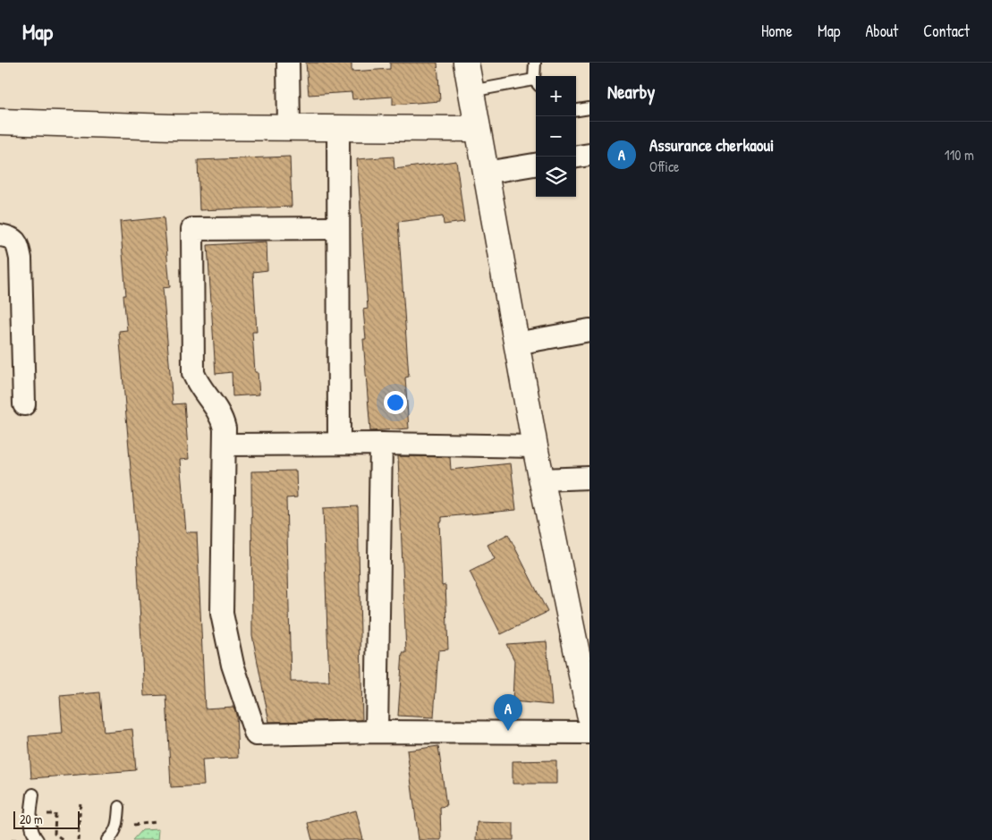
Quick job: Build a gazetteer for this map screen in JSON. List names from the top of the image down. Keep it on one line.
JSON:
{"scale_bar":"20 m","page":{"header":"Map","nav":["Home","Map","About","Contact"],"heading":"Nearby","map_buttons":["+","−"],"list":[{"mark":"A","name":"Assurance cherkaoui","note":"Office","value":"110 m"}],"pins":"A","scale":"20 m"}}
